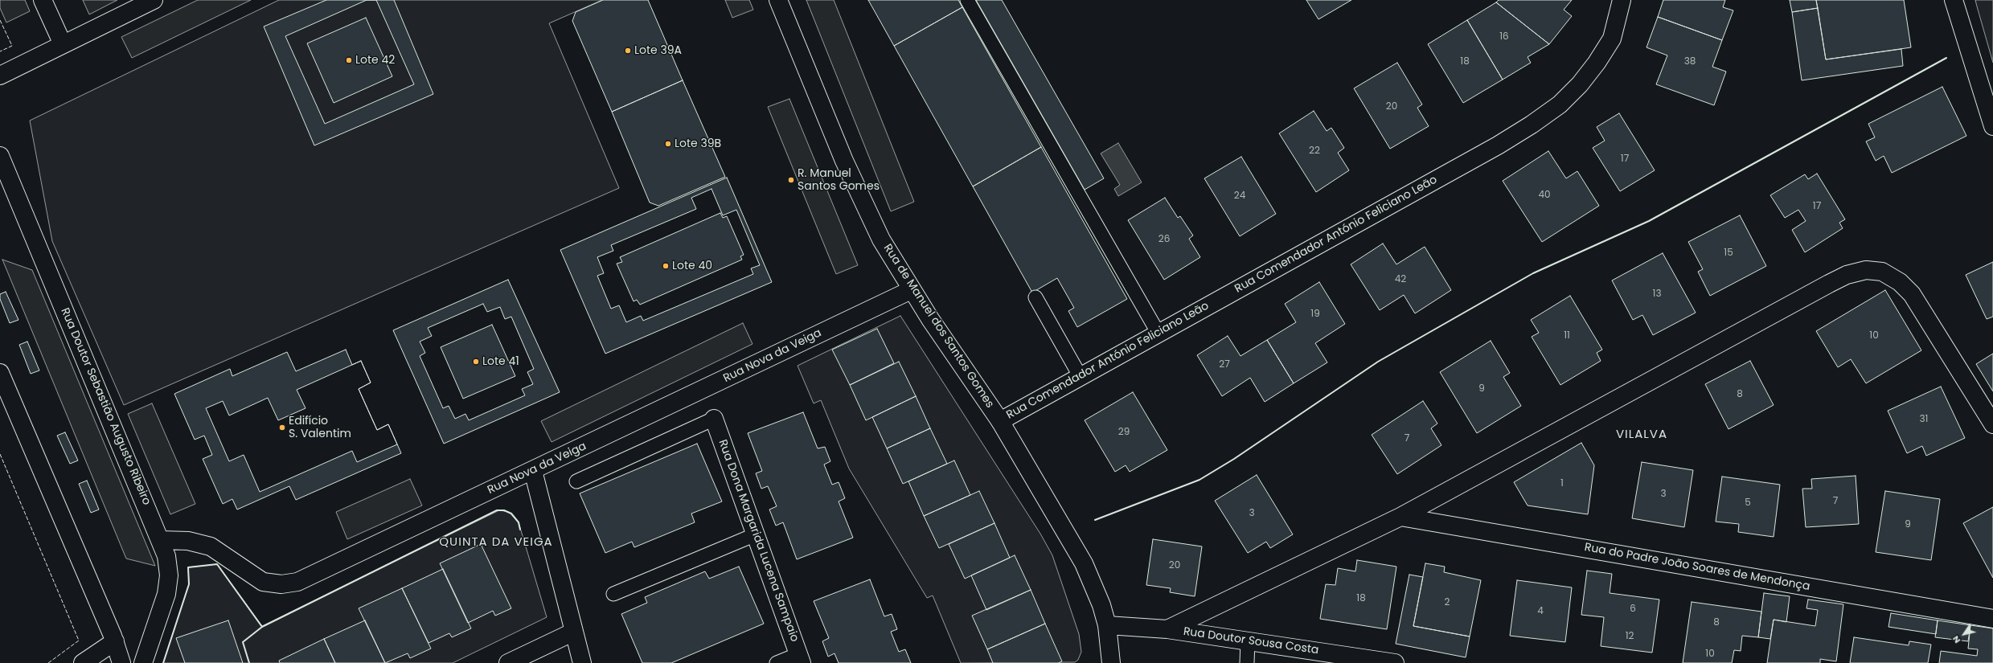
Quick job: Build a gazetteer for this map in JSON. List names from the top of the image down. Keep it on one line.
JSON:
{"streets":{"street":["Rua Comendador António Feliciano Leão","Rua de Manuel dos Santos Gomes","Rua Nova da Veiga","Rua Doutor Sebastião Augusto Ribeiro","Rua Dona Margarida Lucena Sampaio","Rua do Padre João Soares de Mendonça","Rua Doutor Sousa Costa"]},"crossings":[["Rua Comendador António Feliciano Leão","Rua de Manuel dos Santos Gomes"],["Rua de Manuel dos Santos Gomes","Rua Nova da Veiga"],["Rua de Manuel dos Santos Gomes","Rua Doutor Sousa Costa"],["Rua Nova da Veiga","Rua Doutor Sebastião Augusto Ribeiro"]],"districts":["VILALVA","QUINTA DA VEIGA"],"places":["Lote 39A","Lote 42","Lote 39B","R. Manuel Santos Gomes","Lote 40","Lote 41","Edifício S. Valentim"],"house_numbers":["16","18","38","20","22","17","40","24","17","26","15","42","13","19","11","10","27","9","8","31","29","7","1","3","7","5","3","9","20","18","2","6","4","8","12","10"],"north":"bottom left"}
